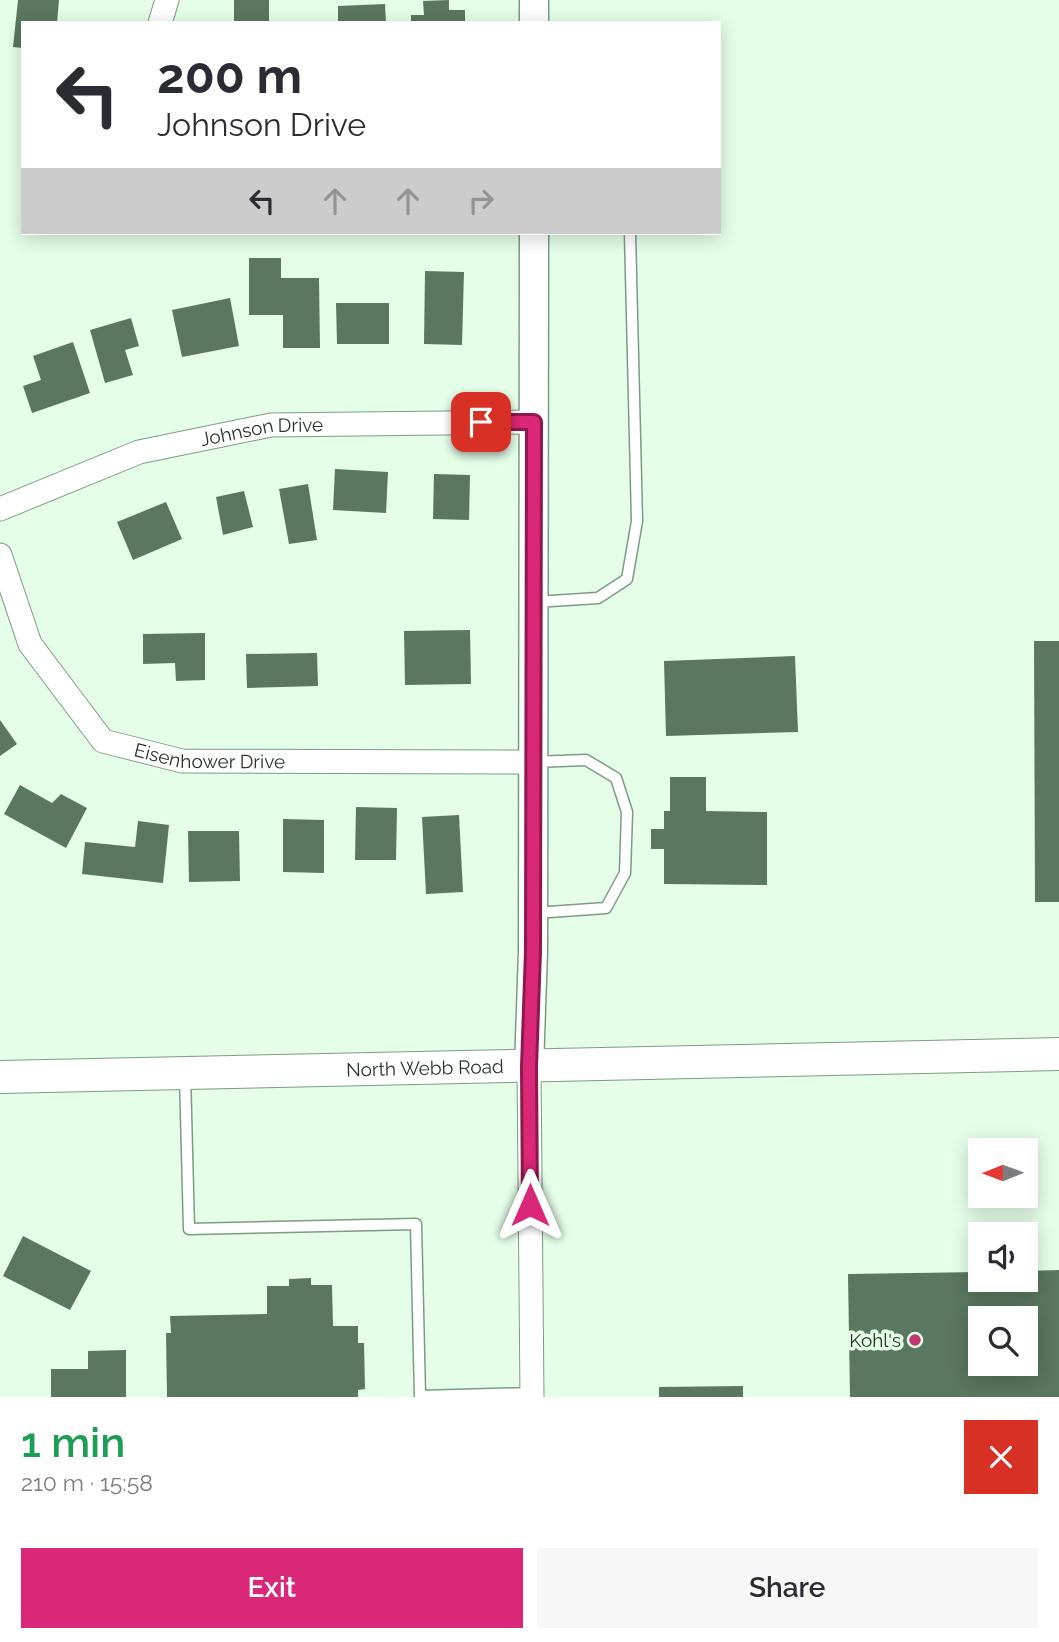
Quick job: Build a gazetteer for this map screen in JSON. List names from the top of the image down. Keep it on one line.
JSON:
{"streets":{"main road":["North Webb Road"],"street":["Johnson Drive","Eisenhower Drive"]},"places":["Kohl's"],"north":"left","page":{"turn":["200 m","Johnson Drive"],"heading":["1 min","210 m · 15:58"],"buttons":["Exit","Share"]}}
